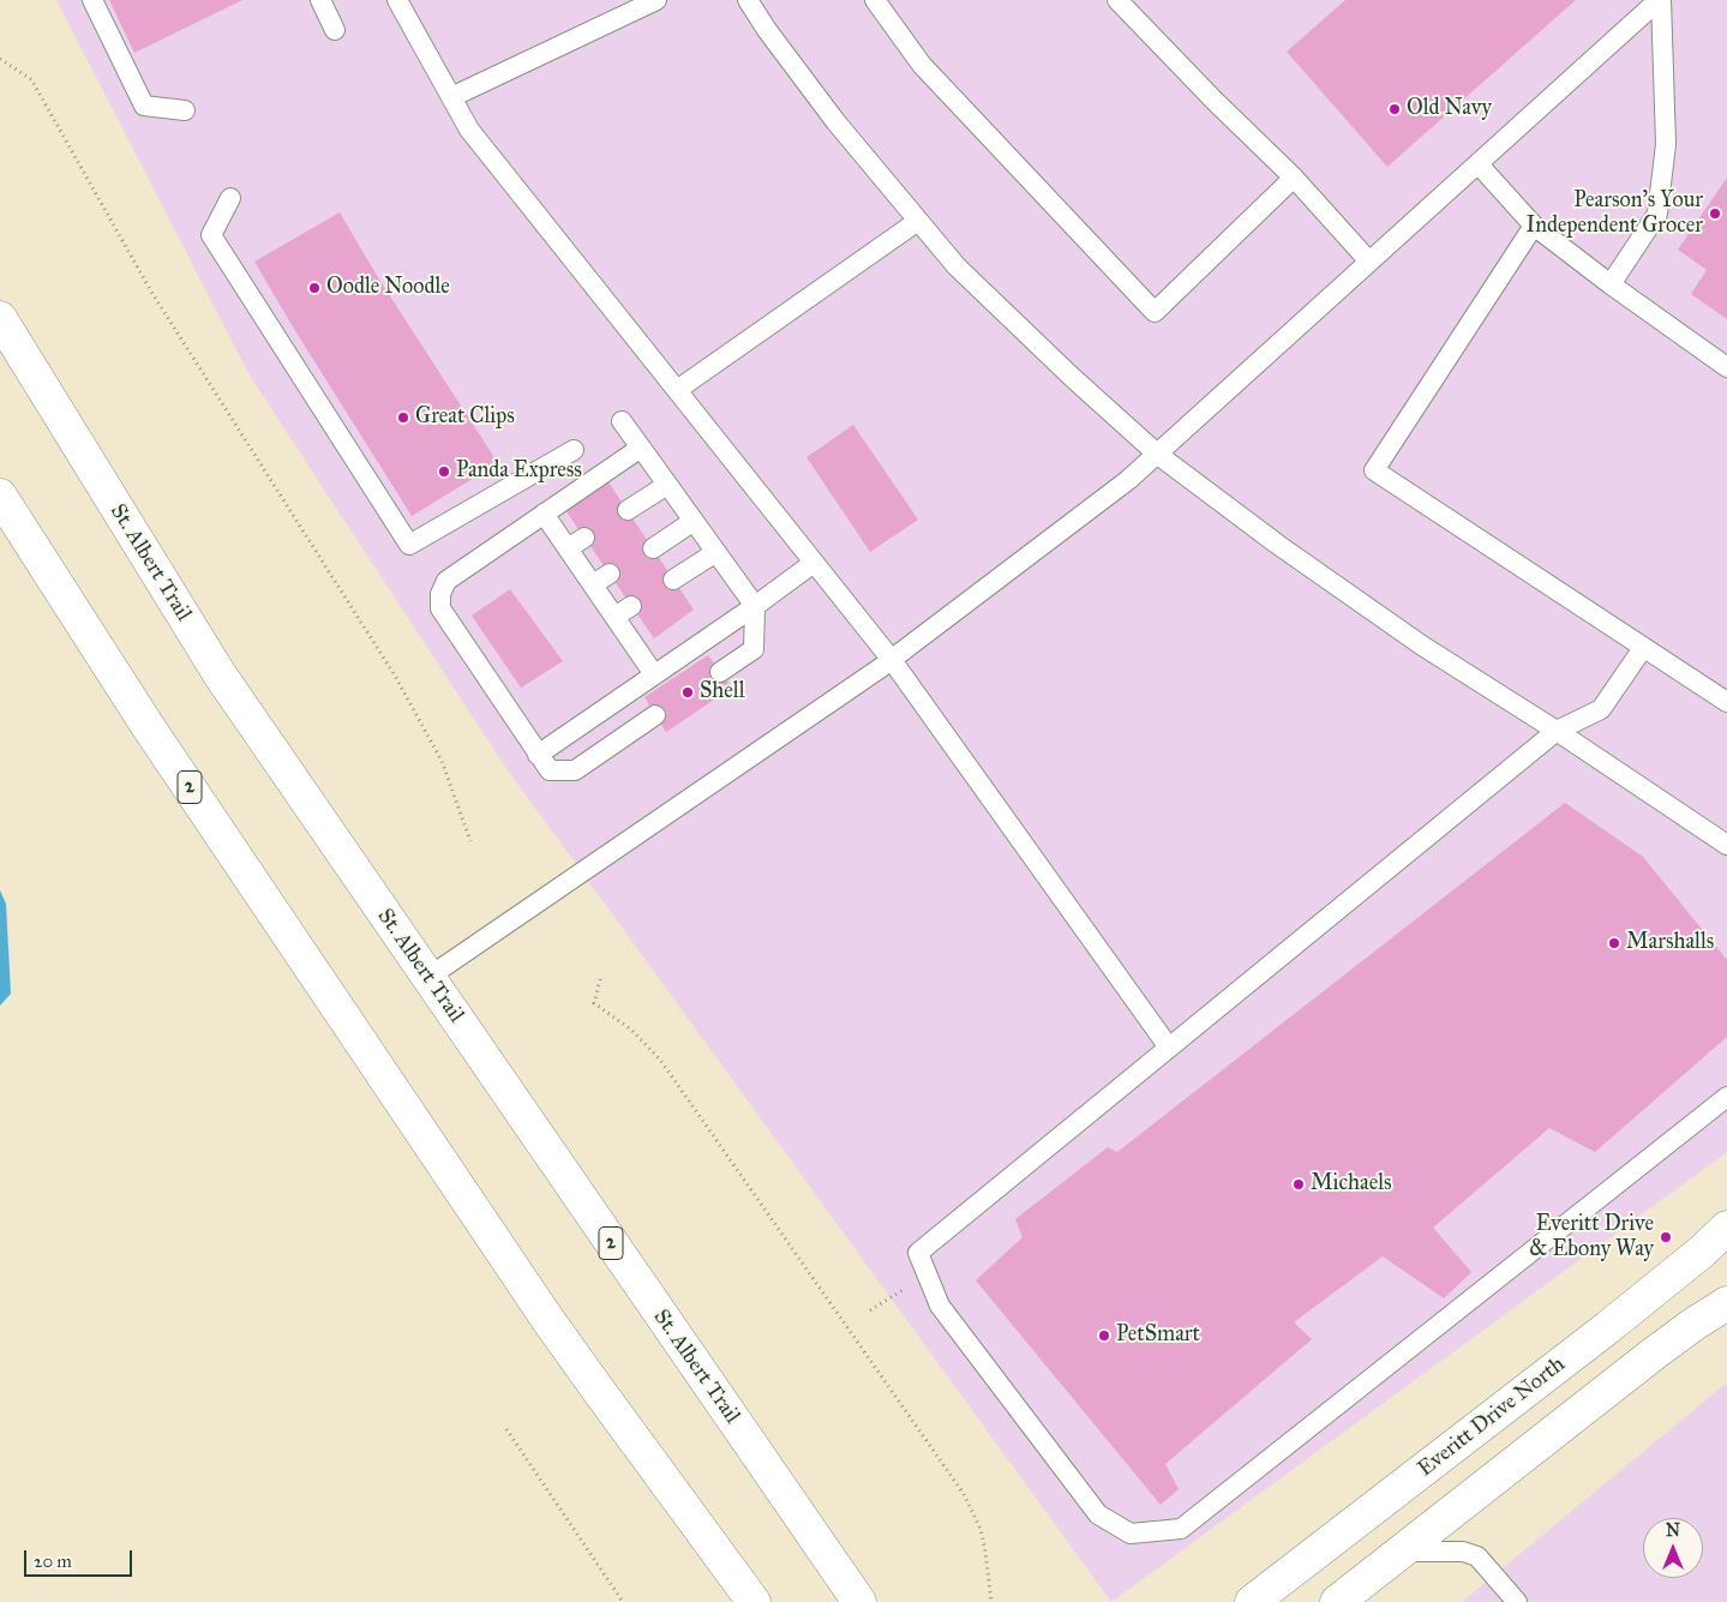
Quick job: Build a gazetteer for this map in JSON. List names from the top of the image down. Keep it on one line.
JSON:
{"streets":{"main road":["St. Albert Trail","2","Everitt Drive North"]},"places":["Old Navy","Pearson's Your Independent Grocer","Oodle Noodle","Great Clips","Panda Express","Shell","Marshalls","Michaels","Everitt Drive & Ebony Way","PetSmart"],"scale_bar":"20 m","north":"top"}
